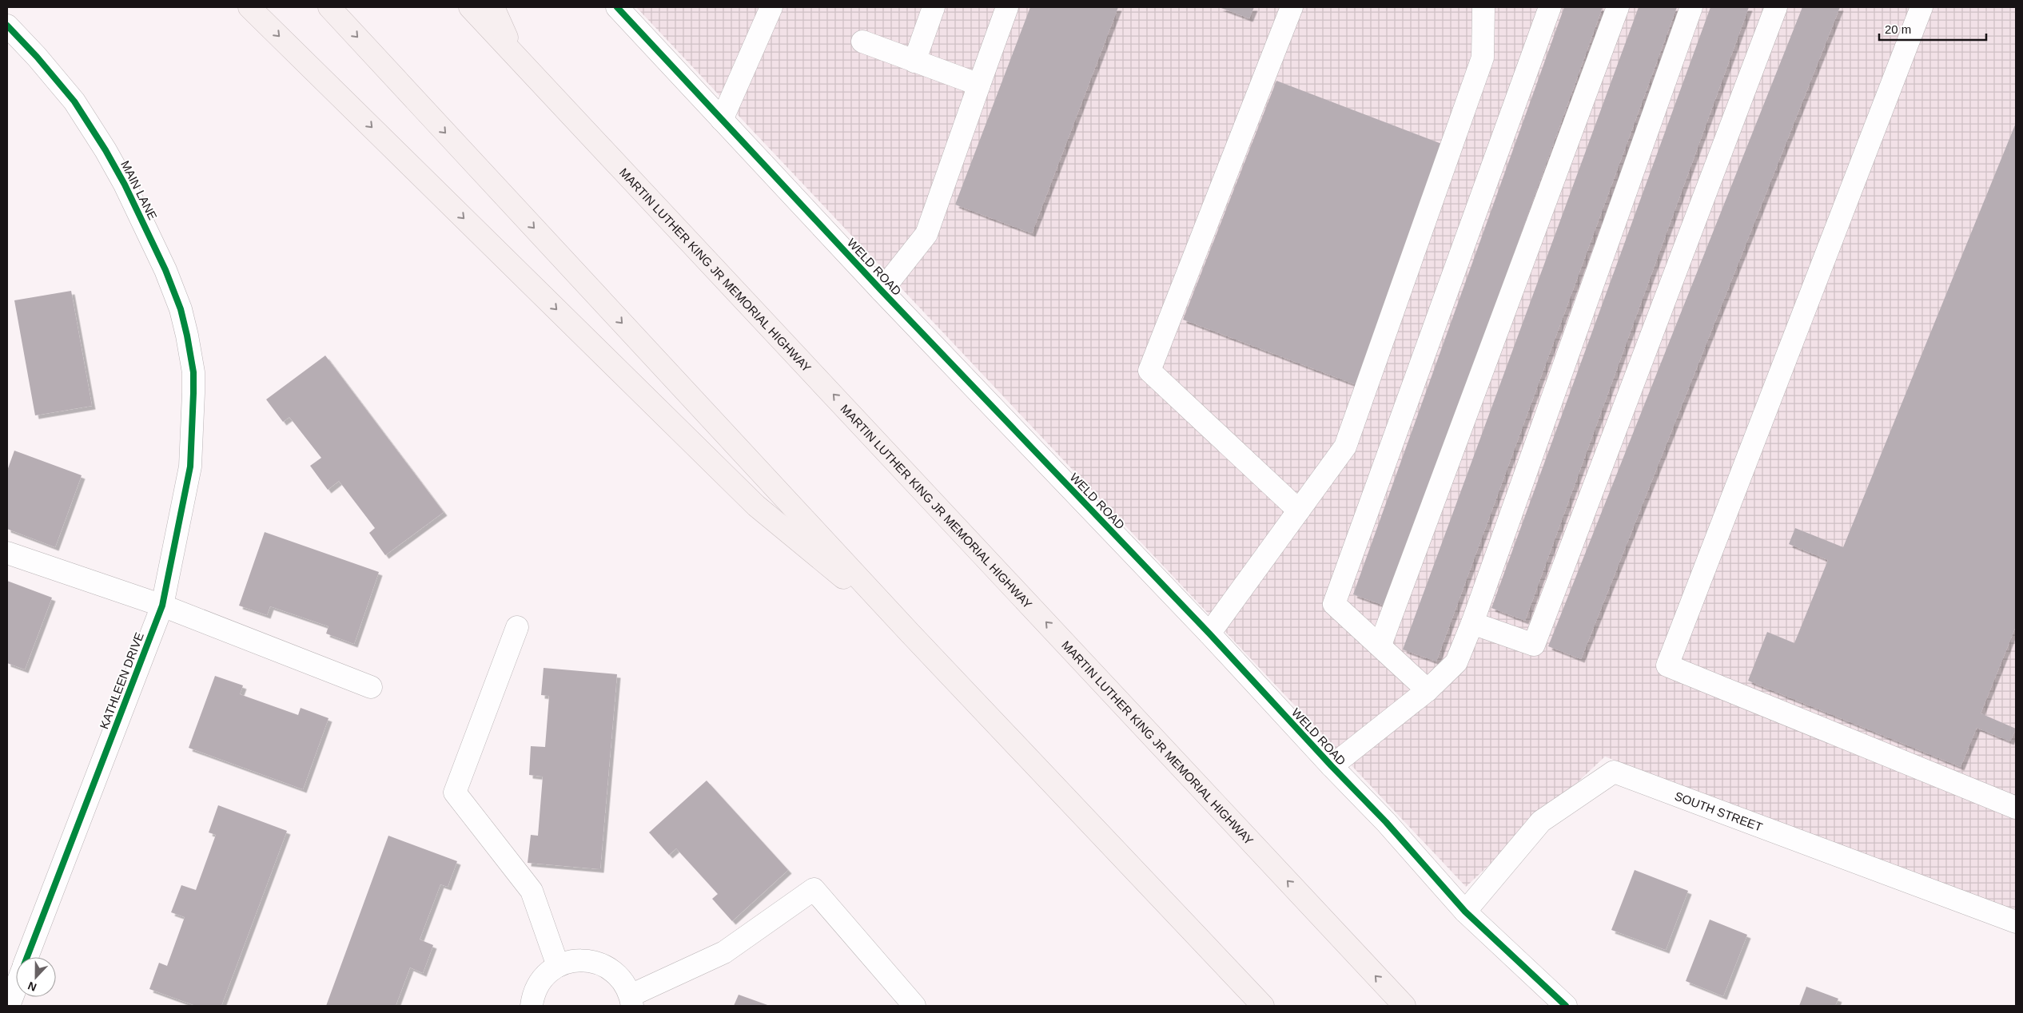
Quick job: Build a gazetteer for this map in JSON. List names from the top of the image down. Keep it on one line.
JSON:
{"streets":{"highway":["MARTIN LUTHER KING JR MEMORIAL HIGHWAY"],"street":["MAIN LANE","WELD ROAD","KATHLEEN DRIVE","SOUTH STREET"]},"crossings":[["MAIN LANE","KATHLEEN DRIVE"],["WELD ROAD","SOUTH STREET"]],"scale_bar":"20 m","north":"bottom"}
